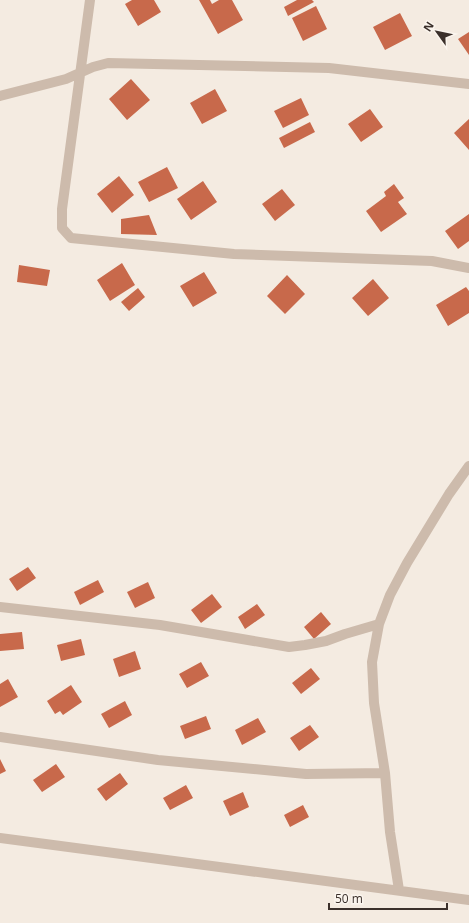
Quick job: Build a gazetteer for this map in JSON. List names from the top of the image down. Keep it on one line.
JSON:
{"scale_bar":"50 m","north":"top left"}
